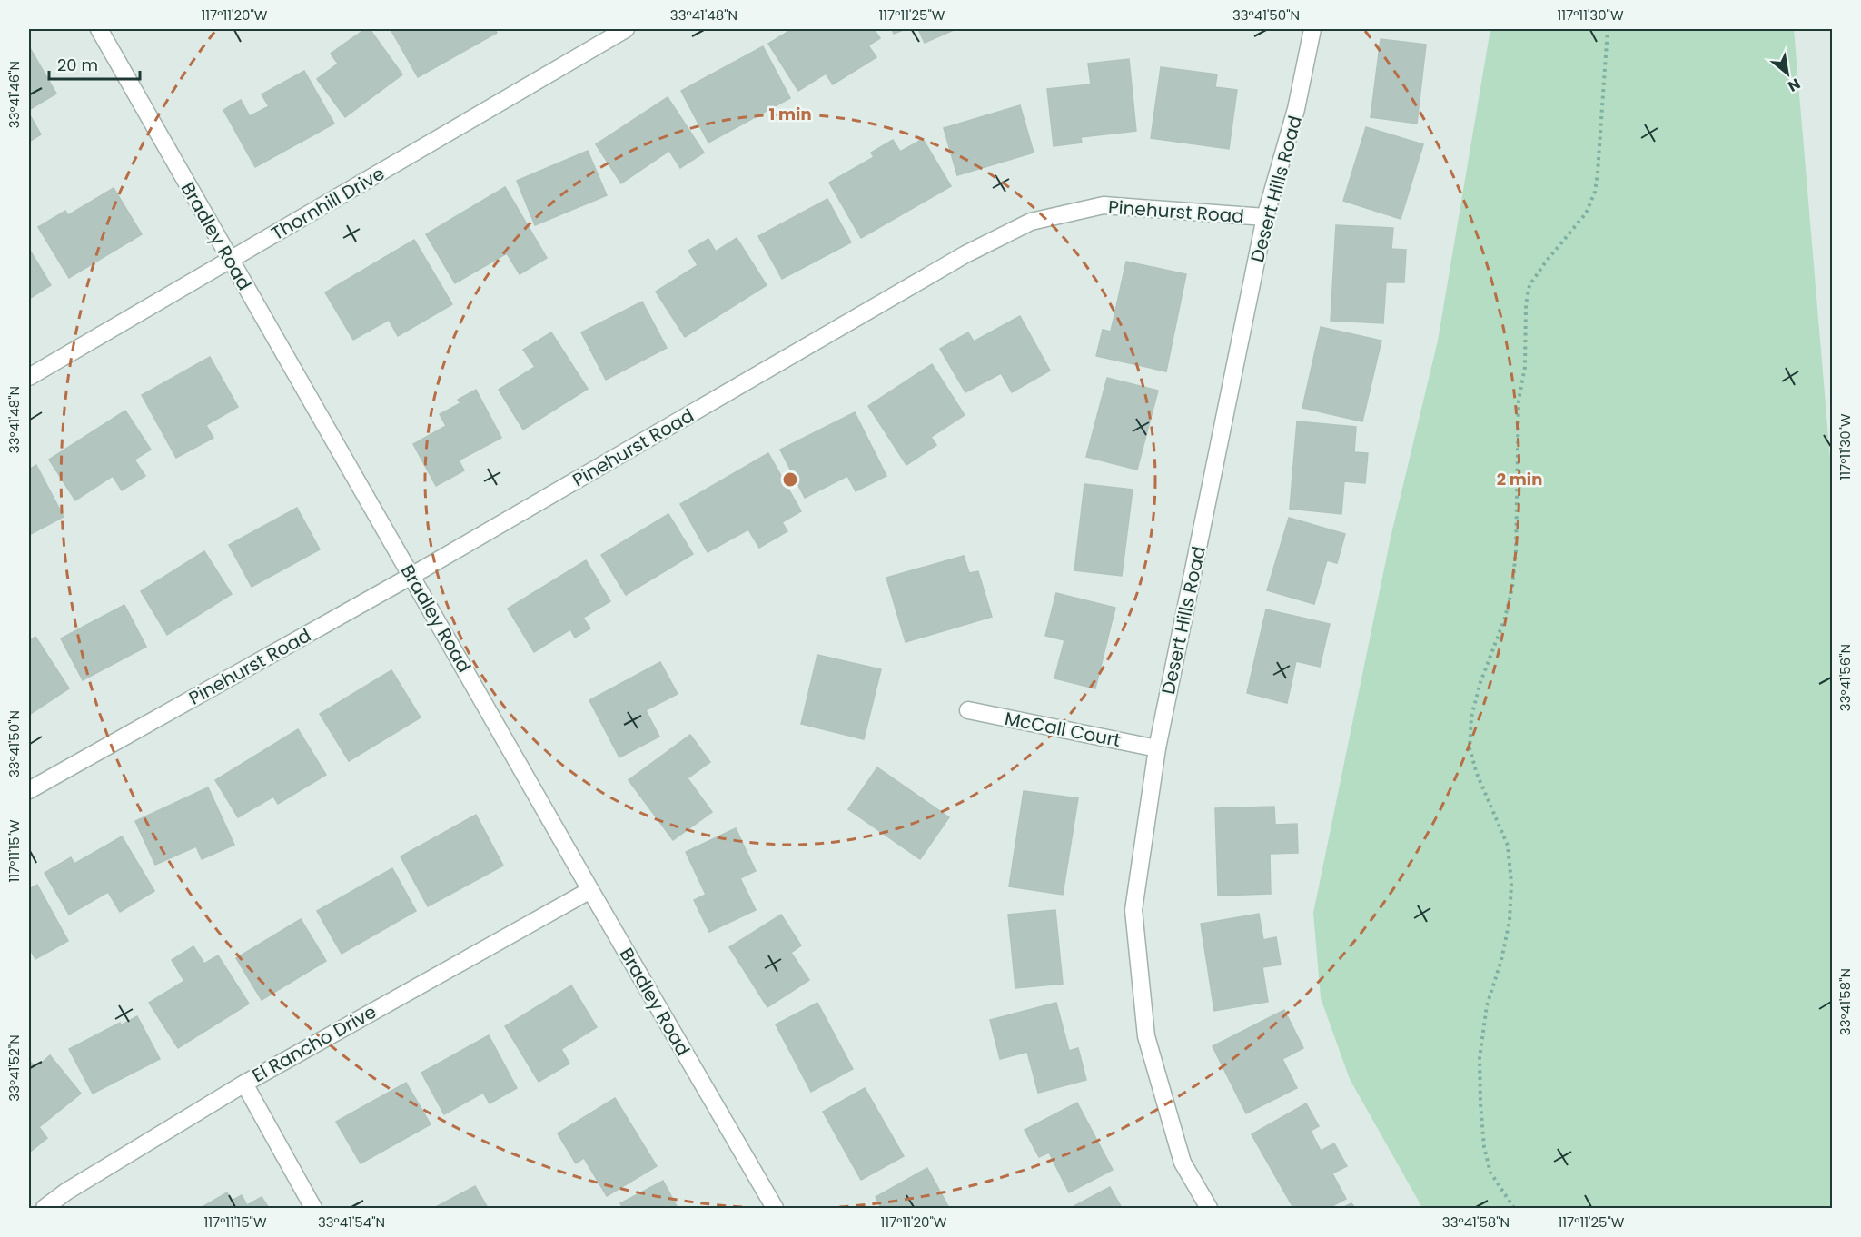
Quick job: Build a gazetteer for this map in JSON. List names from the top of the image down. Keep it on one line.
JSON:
{"streets":{"street":["Desert Hills Road","Thornhill Drive","Pinehurst Road","Bradley Road","McCall Court","El Rancho Drive"]},"crossings":[["Desert Hills Road","Pinehurst Road"],["Desert Hills Road","McCall Court"],["Thornhill Drive","Bradley Road"],["Pinehurst Road","Bradley Road"],["Bradley Road","El Rancho Drive"]],"scale_bar":"20 m","north":"bottom right","coordinates":["117°11'20\"W","33°41'48\"N","117°11'25\"W","33°41'50\"N","117°11'30\"W","33°41'46\"N","33°41'56\"N","117°11'15\"W","33°41'58\"N","33°41'52\"N","33°41'54\"N"],"rings":["1 min","2 min"]}
